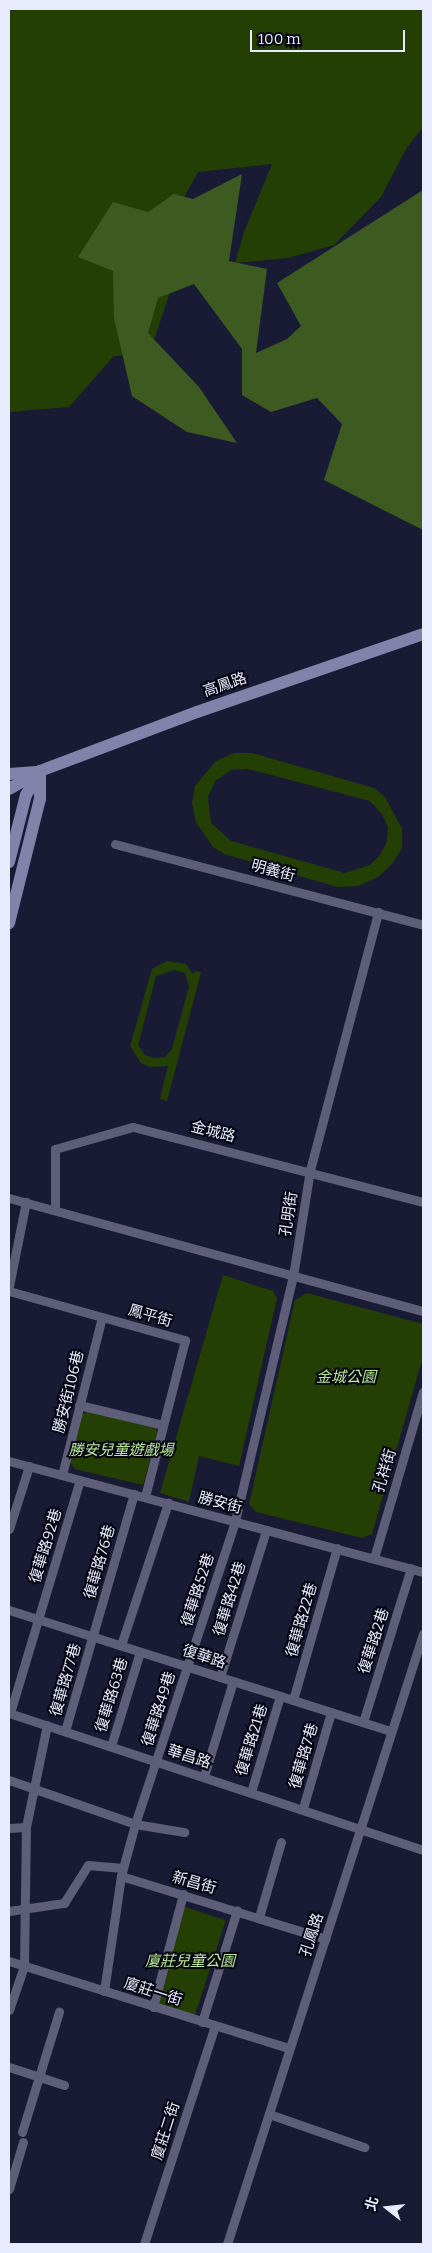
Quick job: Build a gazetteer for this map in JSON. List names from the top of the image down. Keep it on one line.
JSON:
{"streets":{"street":["高鳳路","明義街","金城路","孔明街","鳳平街","勝安街106巷","孔祥街","勝安街","復華路92巷","復華路76巷","復華路52巷","復華路42巷","復華路22巷","復華路2巷","復華路","復華路77巷","復華路63巷","復華路49巷","復華路21巷","復華路7巷","華昌路","新昌街","孔鳳路","廈莊一街","廈莊二街"]},"crossings":[["明義街","孔明街"],["金城路","孔明街"],["孔明街","勝安街"],["孔明街","復華路52巷"],["鳳平街","勝安街106巷"],["鳳平街","勝安街"],["勝安街106巷","勝安街"],["孔祥街","勝安街"],["勝安街","復華路92巷"],["勝安街","復華路76巷"],["勝安街","復華路52巷"],["勝安街","復華路42巷"],["勝安街","復華路22巷"],["勝安街","復華路2巷"],["復華路92巷","復華路"],["復華路92巷","華昌路"],["復華路76巷","復華路"],["復華路76巷","復華路77巷"],["復華路52巷","復華路"],["復華路52巷","復華路49巷"],["復華路42巷","復華路"],["復華路22巷","復華路"],["復華路2巷","復華路"],["復華路","復華路77巷"],["復華路","復華路63巷"],["復華路","復華路49巷"],["復華路","復華路21巷"],["復華路","復華路7巷"],["復華路","孔鳳路"],["復華路77巷","華昌路"],["復華路63巷","華昌路"],["復華路49巷","華昌路"],["復華路21巷","華昌路"],["復華路7巷","華昌路"],["華昌路","孔鳳路"],["新昌街","孔鳳路"],["孔鳳路","廈莊一街"],["廈莊一街","廈莊二街"]],"parks":["金城公園","勝安兒童遊戲場","廈莊兒童公園"],"scale_bar":"100 m","north":"left"}
